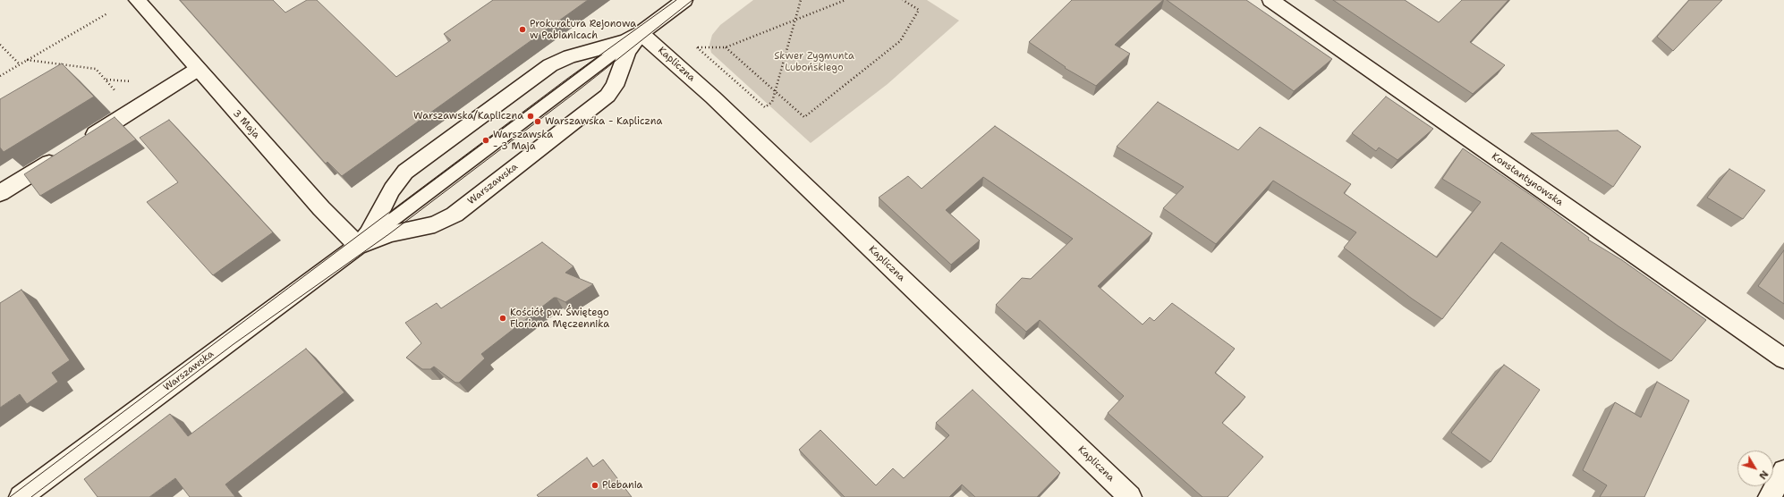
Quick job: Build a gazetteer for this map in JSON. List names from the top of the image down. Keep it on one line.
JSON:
{"streets":{"street":["Kapliczna","3 Maja","Konstantynowska","Warszawska"]},"crossings":[["Kapliczna","Warszawska"],["3 Maja","Warszawska"]],"parks":["Skwer Zygmunta Lubońskiego"],"places":["Prokuratura Rejonowa w Pabianicach","Warszawska/Kapliczna","Warszawska - Kapliczna","Warszawska - 3 Maja","Kościół pw. Świętego Floriana Męczennika","Plebania"],"north":"bottom right"}
